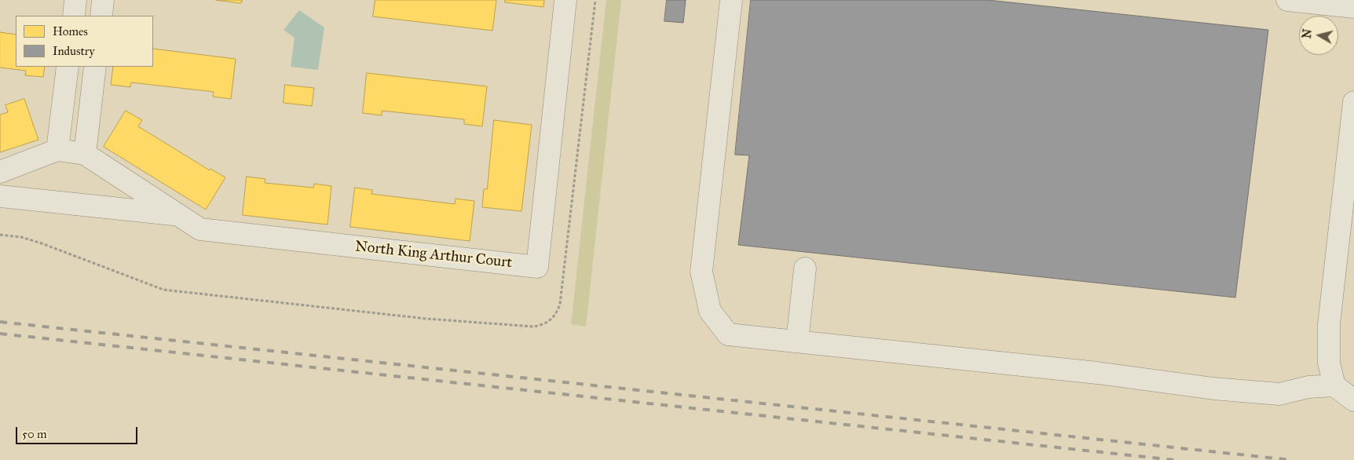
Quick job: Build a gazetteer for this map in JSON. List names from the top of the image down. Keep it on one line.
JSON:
{"streets":{"street":["North King Arthur Court"]},"legend":["Homes","Industry"],"scale_bar":"50 m","north":"left"}
